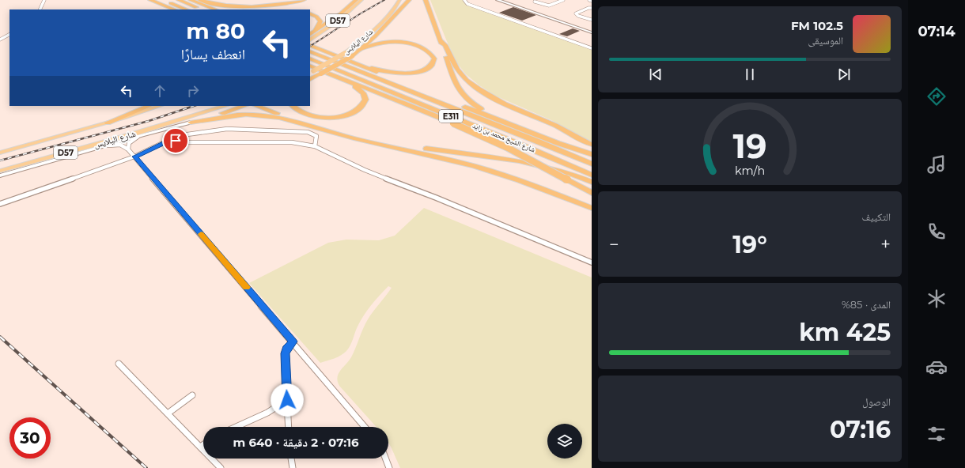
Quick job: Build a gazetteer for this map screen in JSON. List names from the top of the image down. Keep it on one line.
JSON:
{"streets":{"highway":["D57","شارع اليلايس","E311","شارع الشيخ محمد بن زايد"]},"page":{"tabs":"07:14","turn":["80 m","انعطف يسارًا"],"song":["102.5 FM","الموسيقى"],"tile":["التكييف",["المدى · 85%","425 km"],["الوصول","07:16"]],"heat":["−","19°","+"],"limit":"30","trip":"07:16 · 2 دقيقة · 640 m","gauge":["19","km/h"]}}
